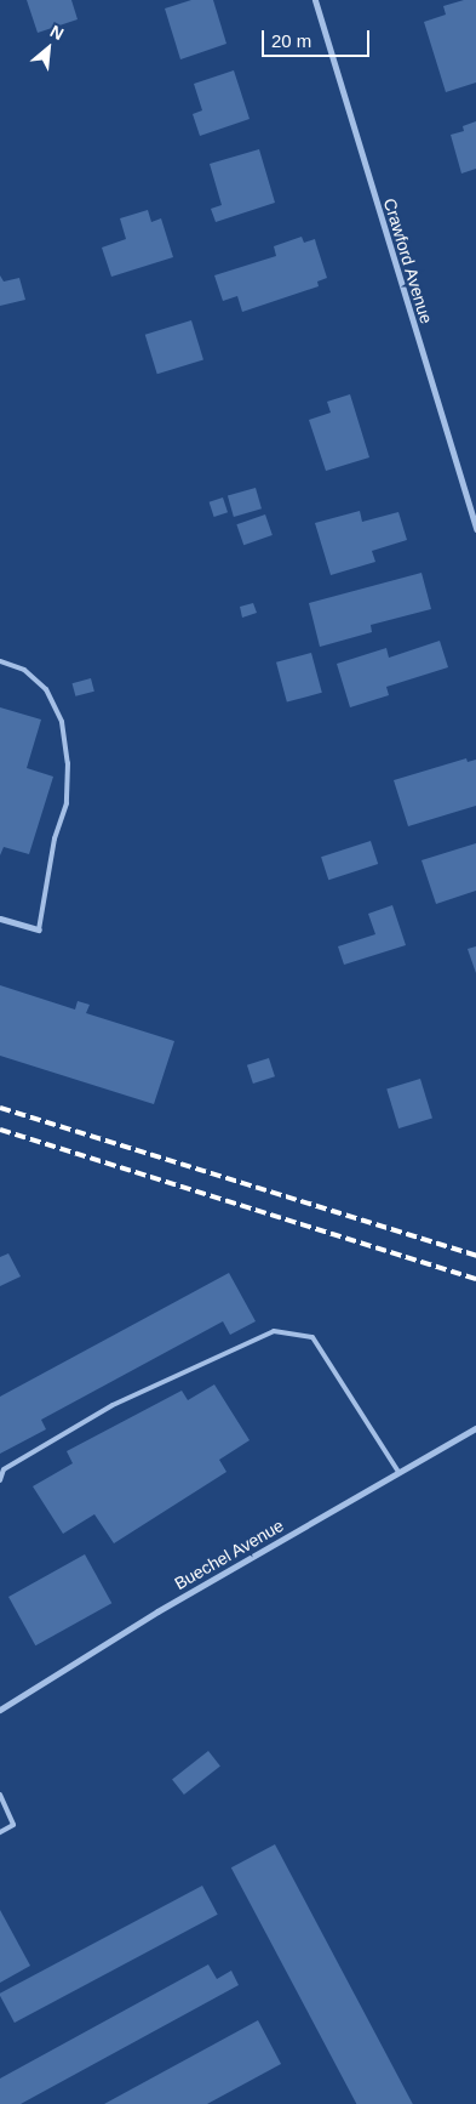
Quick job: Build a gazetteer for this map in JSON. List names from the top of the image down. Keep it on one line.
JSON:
{"streets":{"street":["Crawford Avenue","Buechel Avenue"]},"scale_bar":"20 m","north":"top right"}
